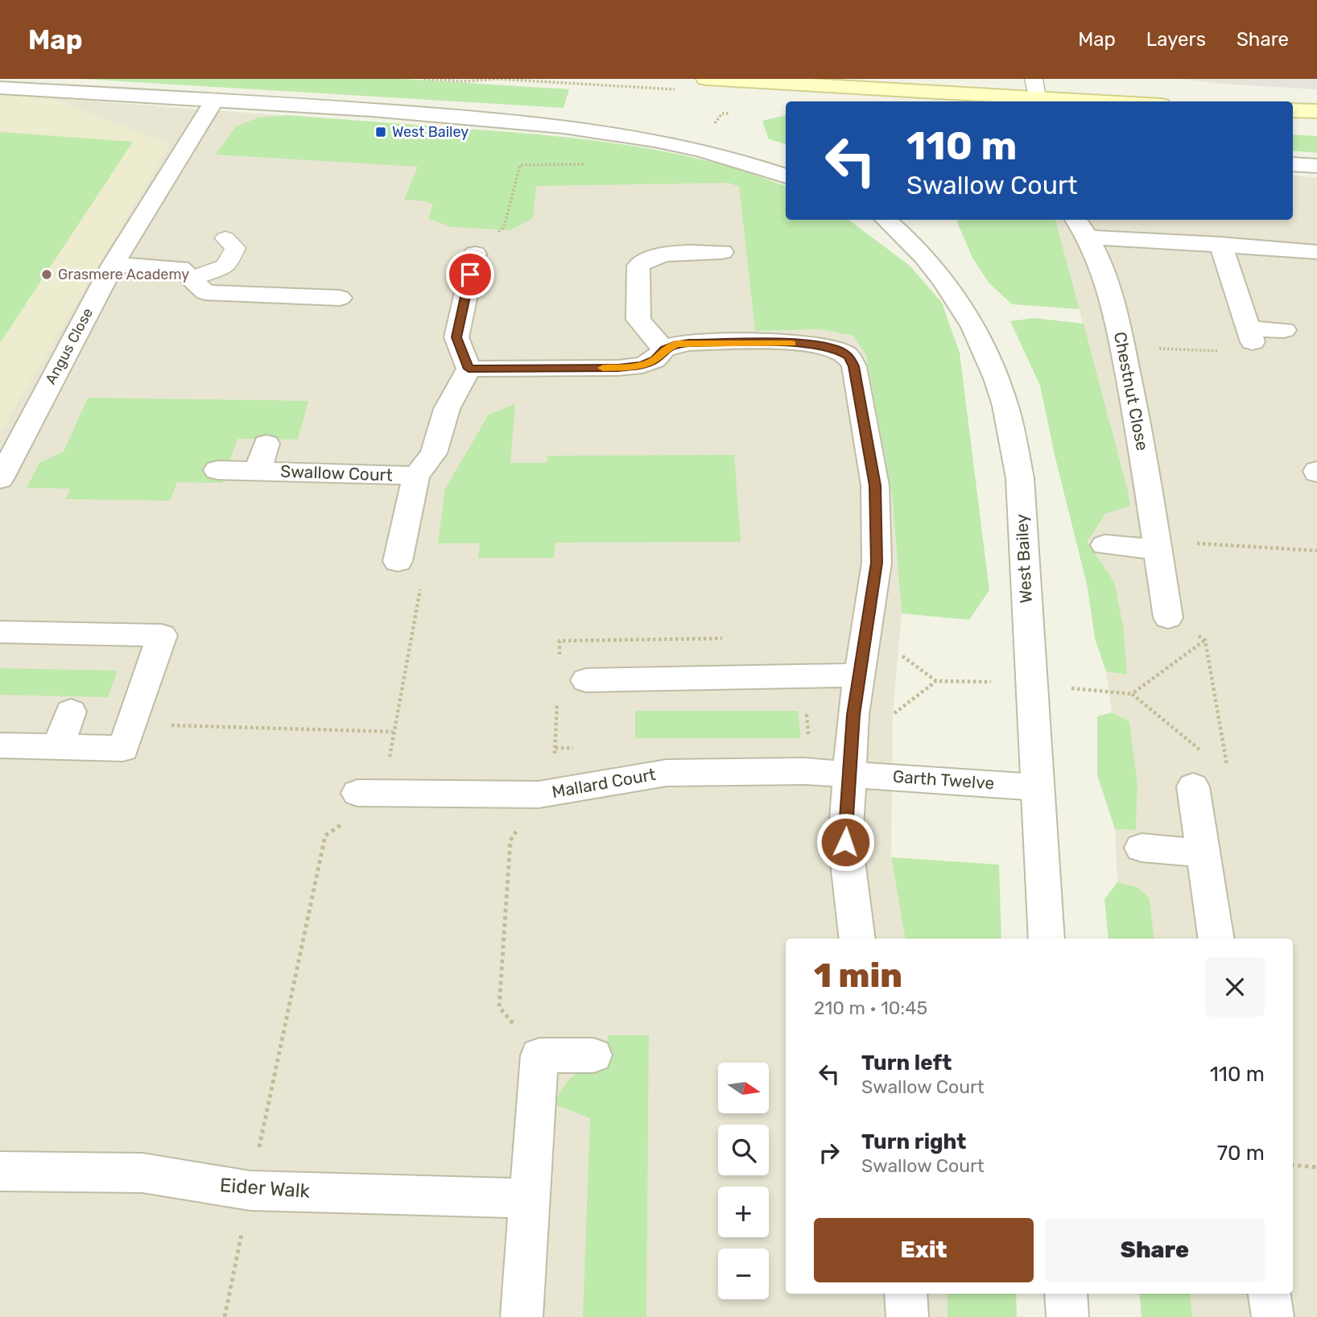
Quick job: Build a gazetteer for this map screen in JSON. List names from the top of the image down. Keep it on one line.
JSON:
{"streets":{"street":["Angus Close","Chestnut Close","Swallow Court","West Bailey","Garth Twelve","Mallard Court","Eider Walk"]},"crossings":[["West Bailey","Garth Twelve"],["Garth Twelve","Mallard Court"]],"places":{"transit":["West Bailey"],"other":["Grasmere Academy"]},"north":"right","page":{"header":"Map","nav":["Map","Layers","Share"],"turn":["110 m","Swallow Court"],"heading":["1 min","210 m · 10:45"],"list":[{"name":"Turn left","note":"Swallow Court","value":"110 m"},{"name":"Turn right","note":"Swallow Court","value":"70 m"}],"map_buttons":["+","−"],"buttons":["Exit","Share"]}}
